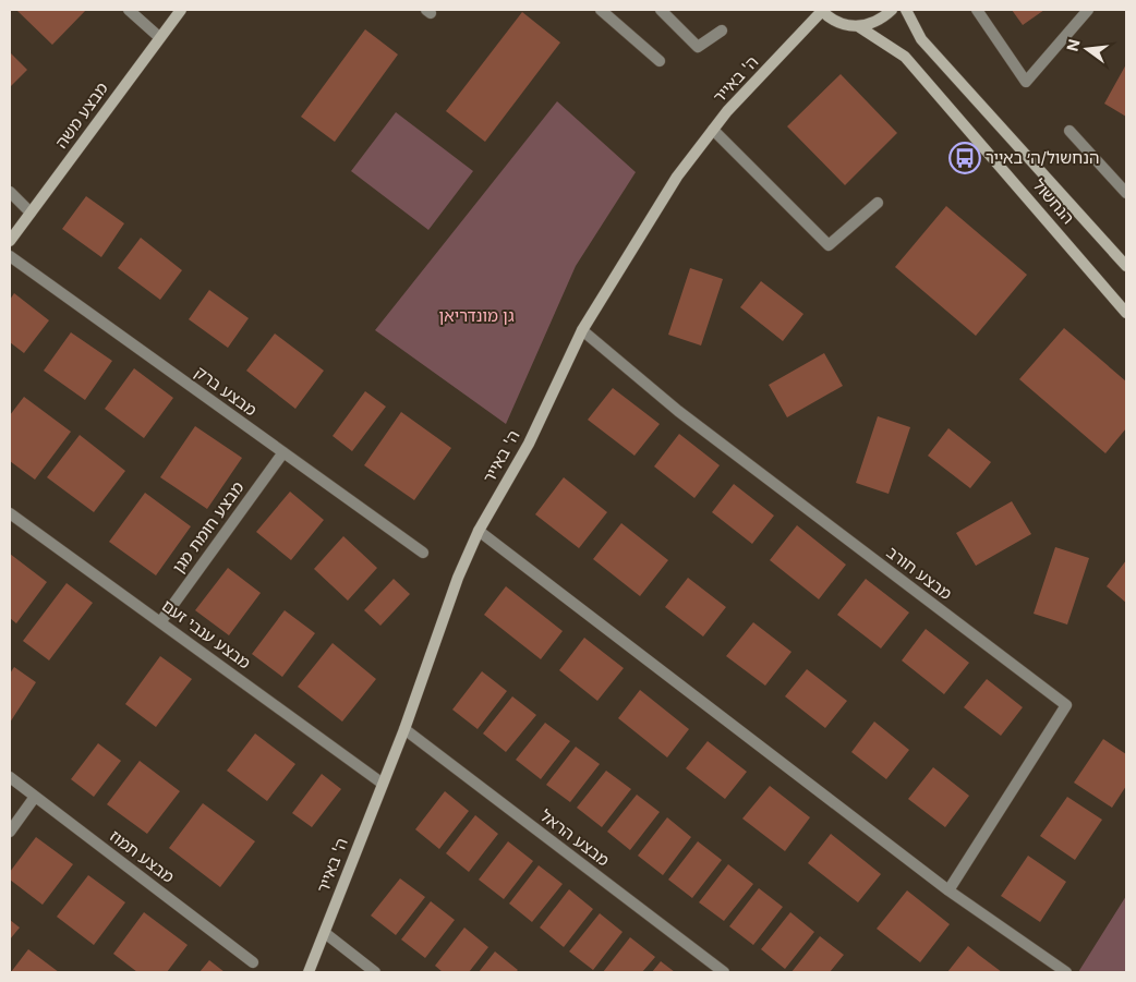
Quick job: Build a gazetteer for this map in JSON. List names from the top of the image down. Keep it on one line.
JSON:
{"streets":{"street":["ה' באייר","מבצע משה","הנחשול","מבצע ברק","מבצע חומת מגן","מבצע חורב","מבצע ענבי זעם","מבצע הראל","מבצע תמוז"]},"crossings":[["ה' באייר","הנחשול"],["ה' באייר","מבצע חורב"],["ה' באייר","מבצע ענבי זעם"],["ה' באייר","מבצע הראל"],["מבצע ברק","מבצע חומת מגן"],["מבצע חומת מגן","מבצע ענבי זעם"]],"parks":["גן מונדריאן"],"places":{"bus stop":["הנחשול/ה׳ באייר"]},"north":"left"}
